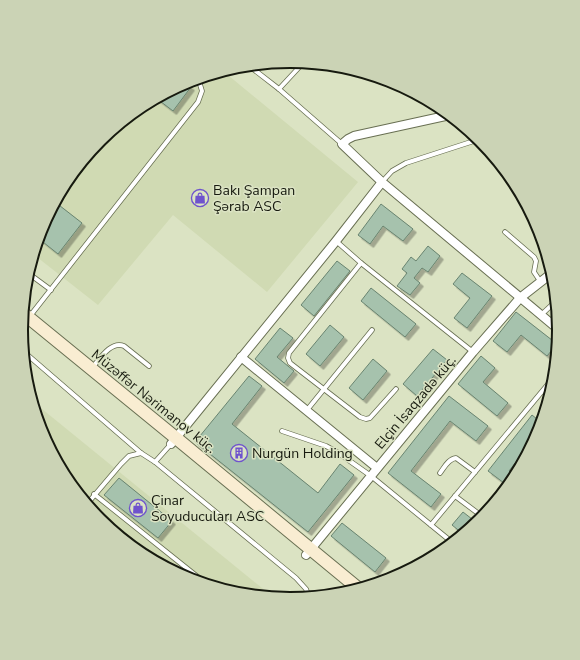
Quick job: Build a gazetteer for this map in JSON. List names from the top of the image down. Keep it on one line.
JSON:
{"streets":{"main road":["Müzəffər Nərimanov küç."],"street":["Elçin İsaqzadə küç."]},"places":{"shop":["Bakı Şampan Şərab ASC","Çinar Soyuducuları ASC"],"building":["Nurgün Holding"]}}
